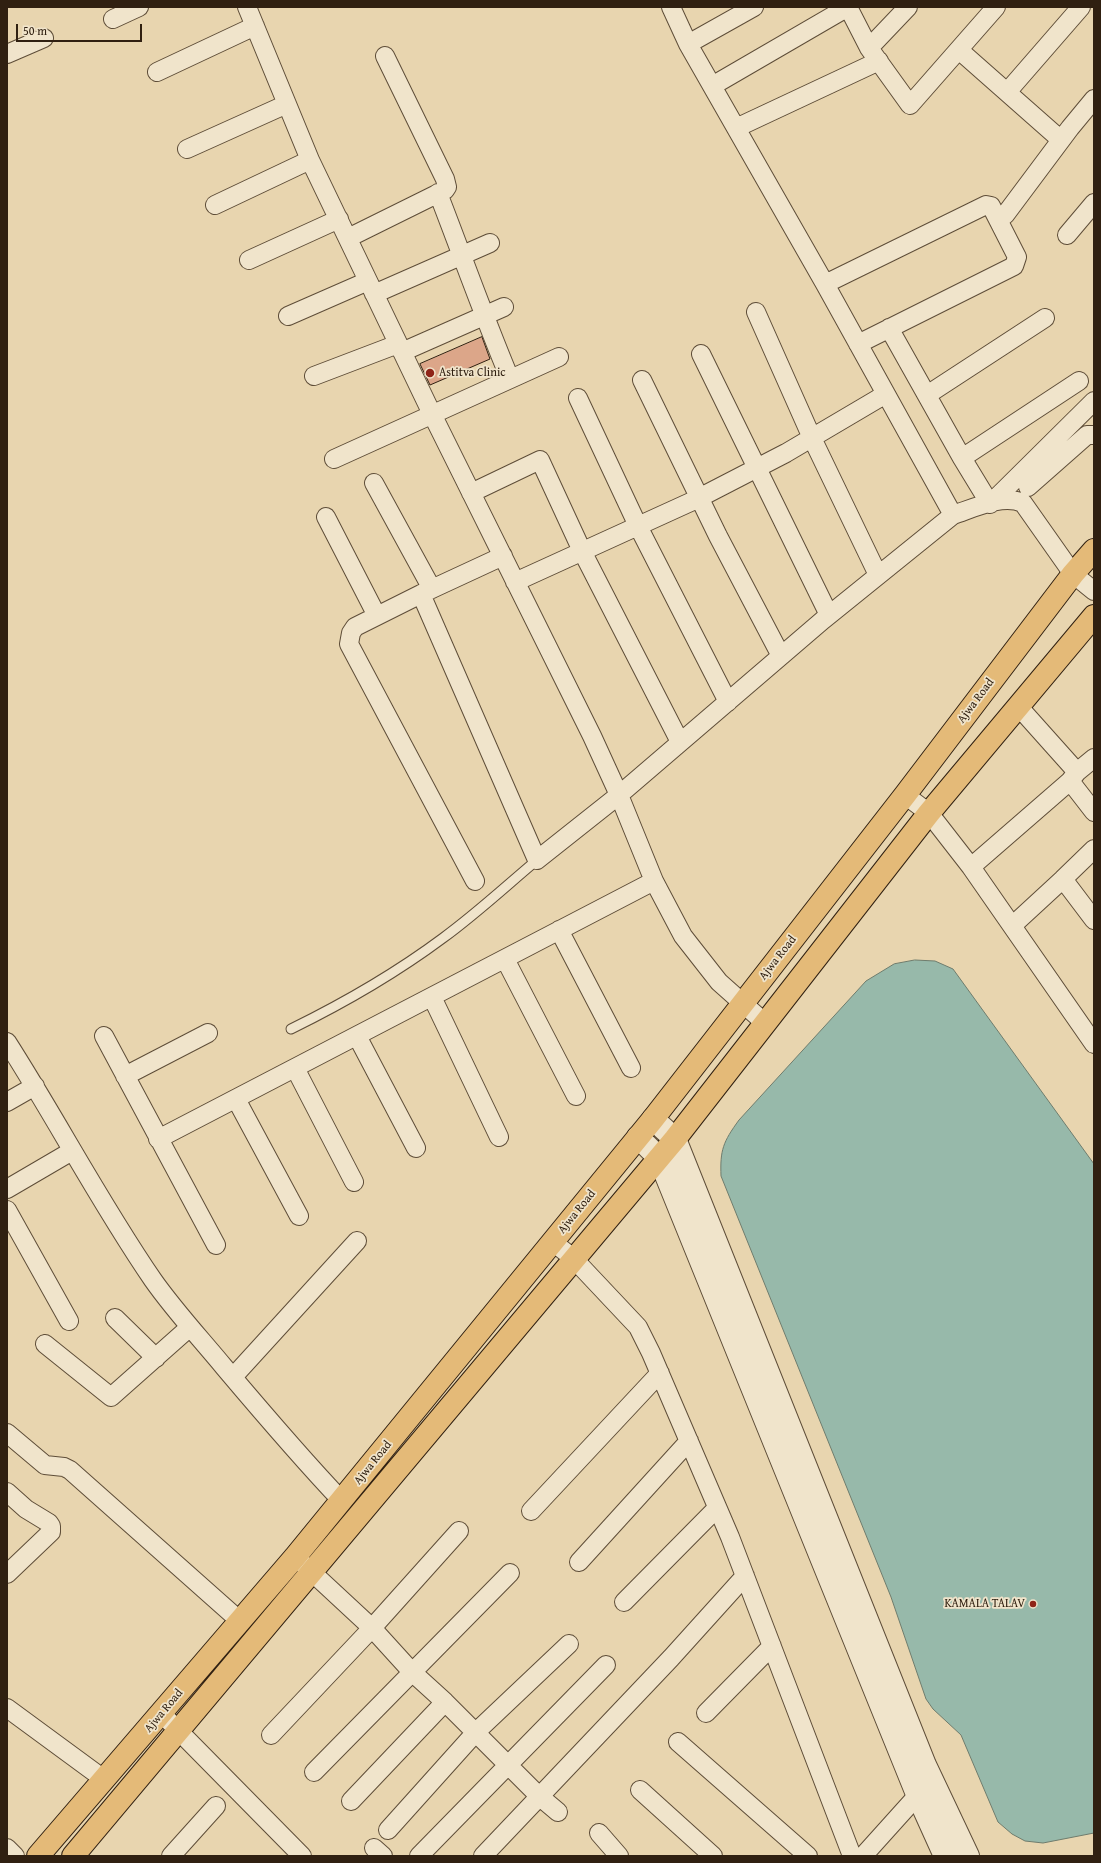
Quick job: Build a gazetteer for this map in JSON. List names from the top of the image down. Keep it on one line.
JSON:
{"streets":{"main road":["Ajwa Road"]},"places":["Astitva Clinic","KAMALA TALAV"],"scale_bar":"50 m"}
